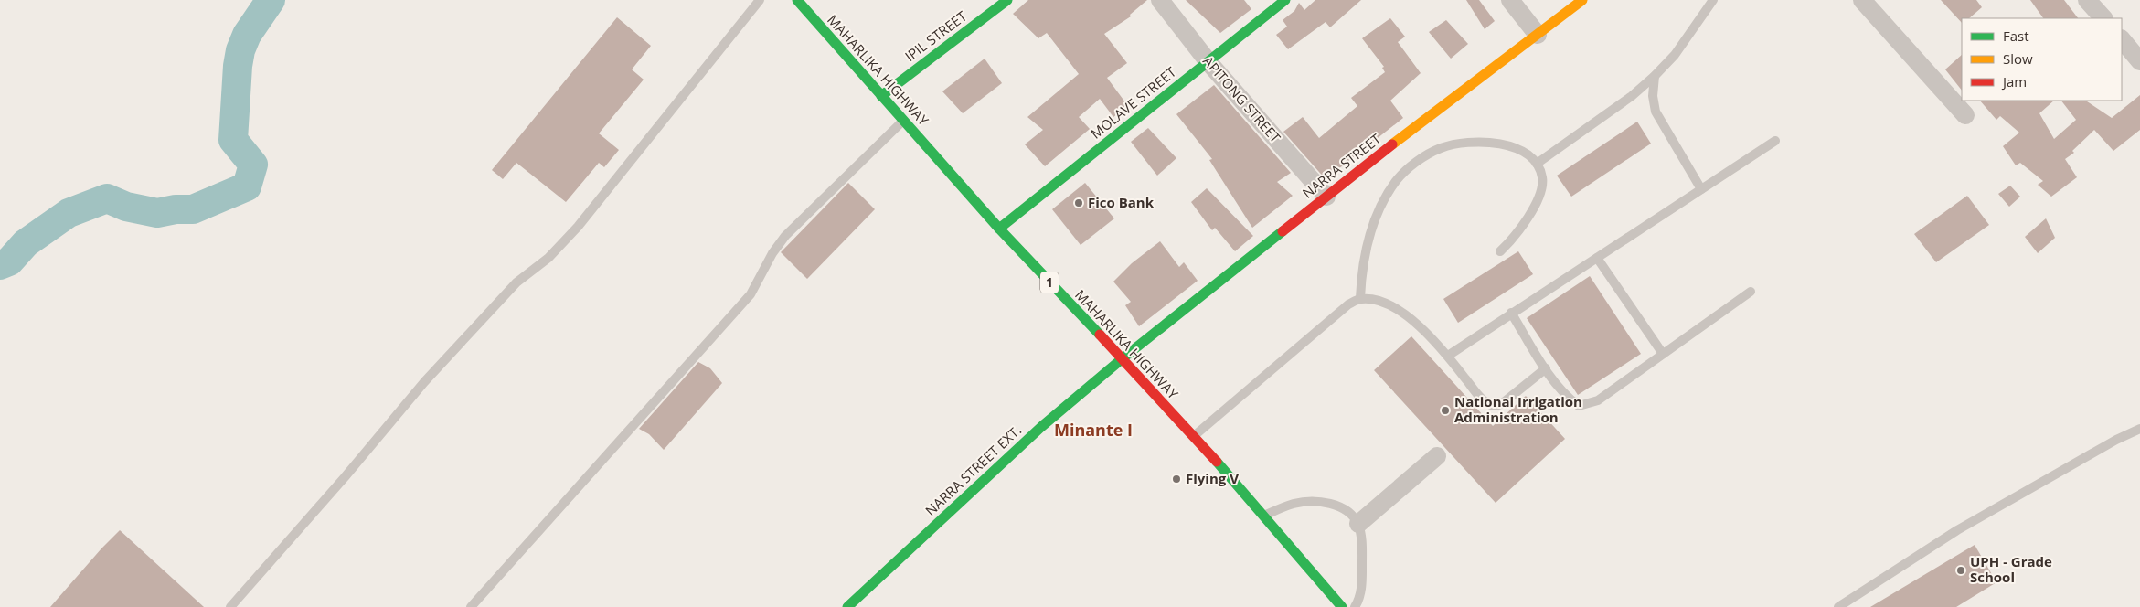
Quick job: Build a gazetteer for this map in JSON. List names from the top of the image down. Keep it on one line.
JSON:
{"streets":{"main road":["IPIL STREET","MAHARLIKA HIGHWAY","MOLAVE STREET","NARRA STREET","1","NARRA STREET EXT."],"street":["APITONG STREET"]},"crossings":[["IPIL STREET","MAHARLIKA HIGHWAY"],["MAHARLIKA HIGHWAY","MOLAVE STREET"],["MAHARLIKA HIGHWAY","NARRA STREET"],["MAHARLIKA HIGHWAY","NARRA STREET EXT."],["APITONG STREET","MOLAVE STREET"],["APITONG STREET","NARRA STREET"],["NARRA STREET","NARRA STREET EXT."]],"districts":["Minante I"],"places":["Fico Bank","National Irrigation Administration","Flying V","UPH - Grade School"],"legend":["Fast","Slow","Jam"]}
